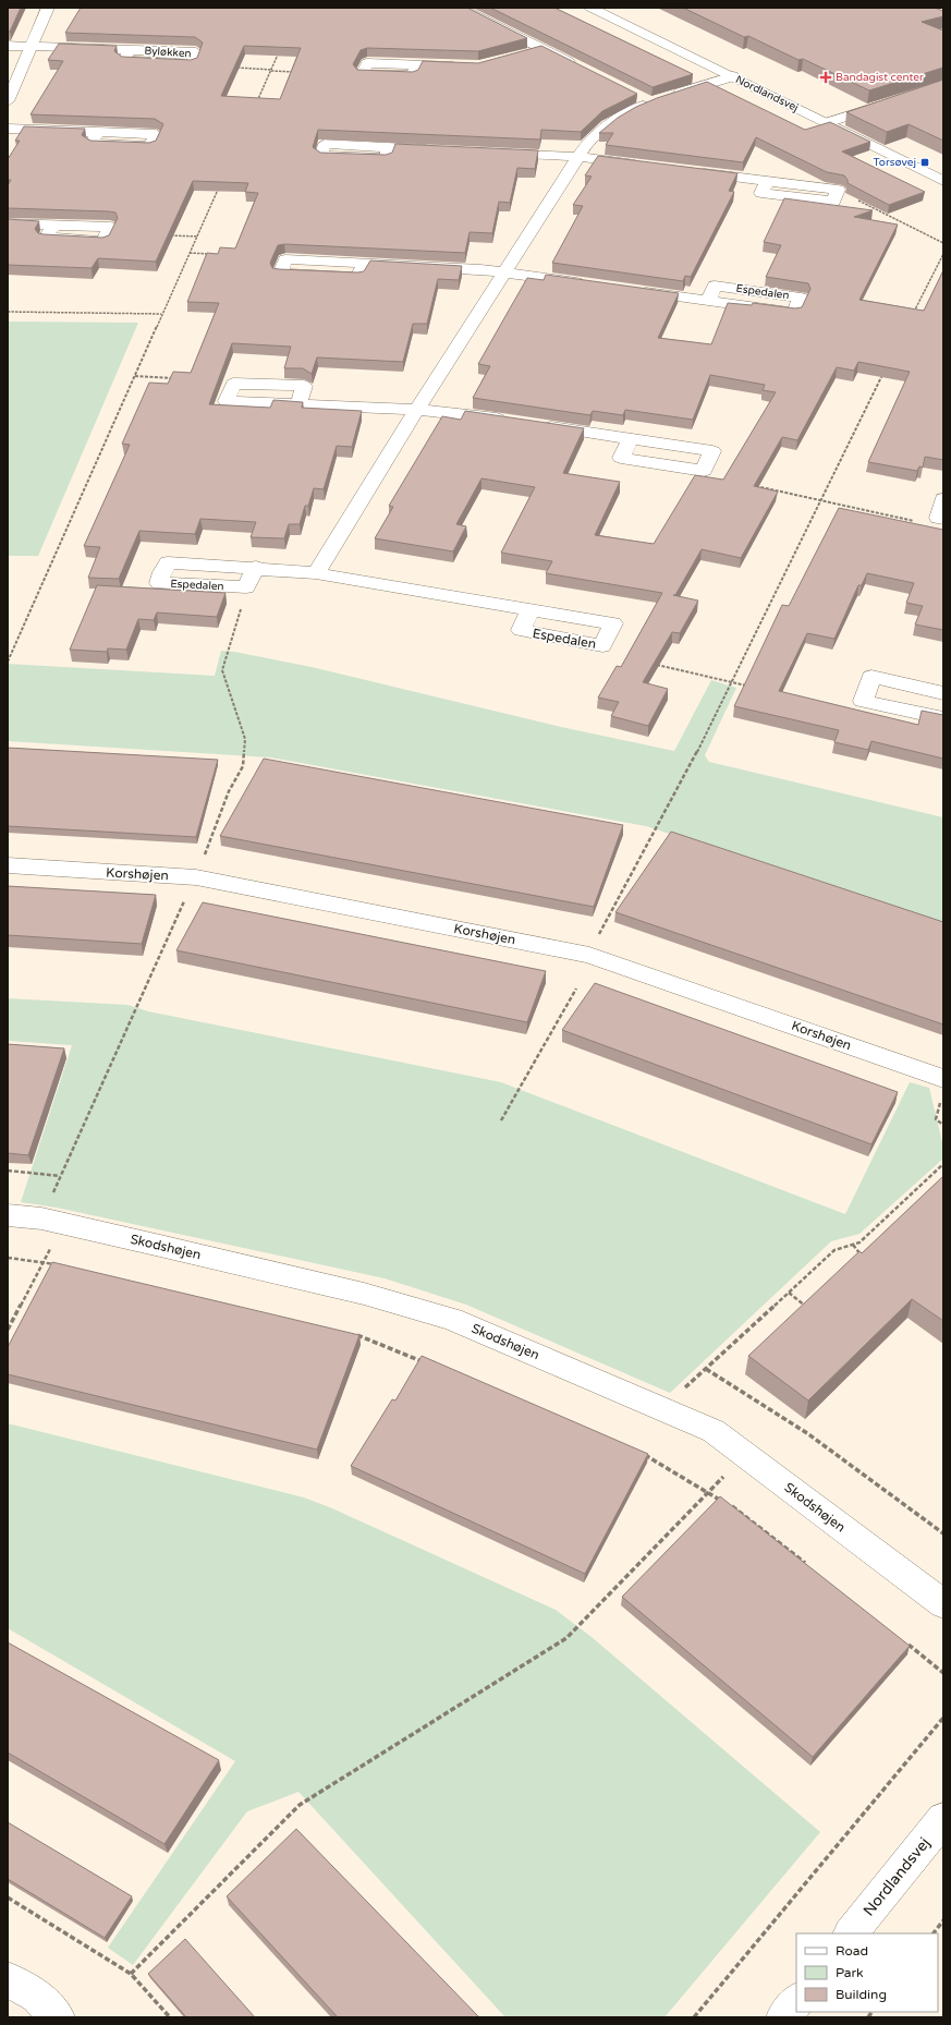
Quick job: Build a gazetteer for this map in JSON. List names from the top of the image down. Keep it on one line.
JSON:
{"streets":{"street":["Byløkken","Nordlandsvej","Espedalen","Korshøjen","Skodshøjen"]},"places":{"health":["Bandagist center"],"transit":["Torsøvej"]},"legend":["Road","Park","Building"]}
